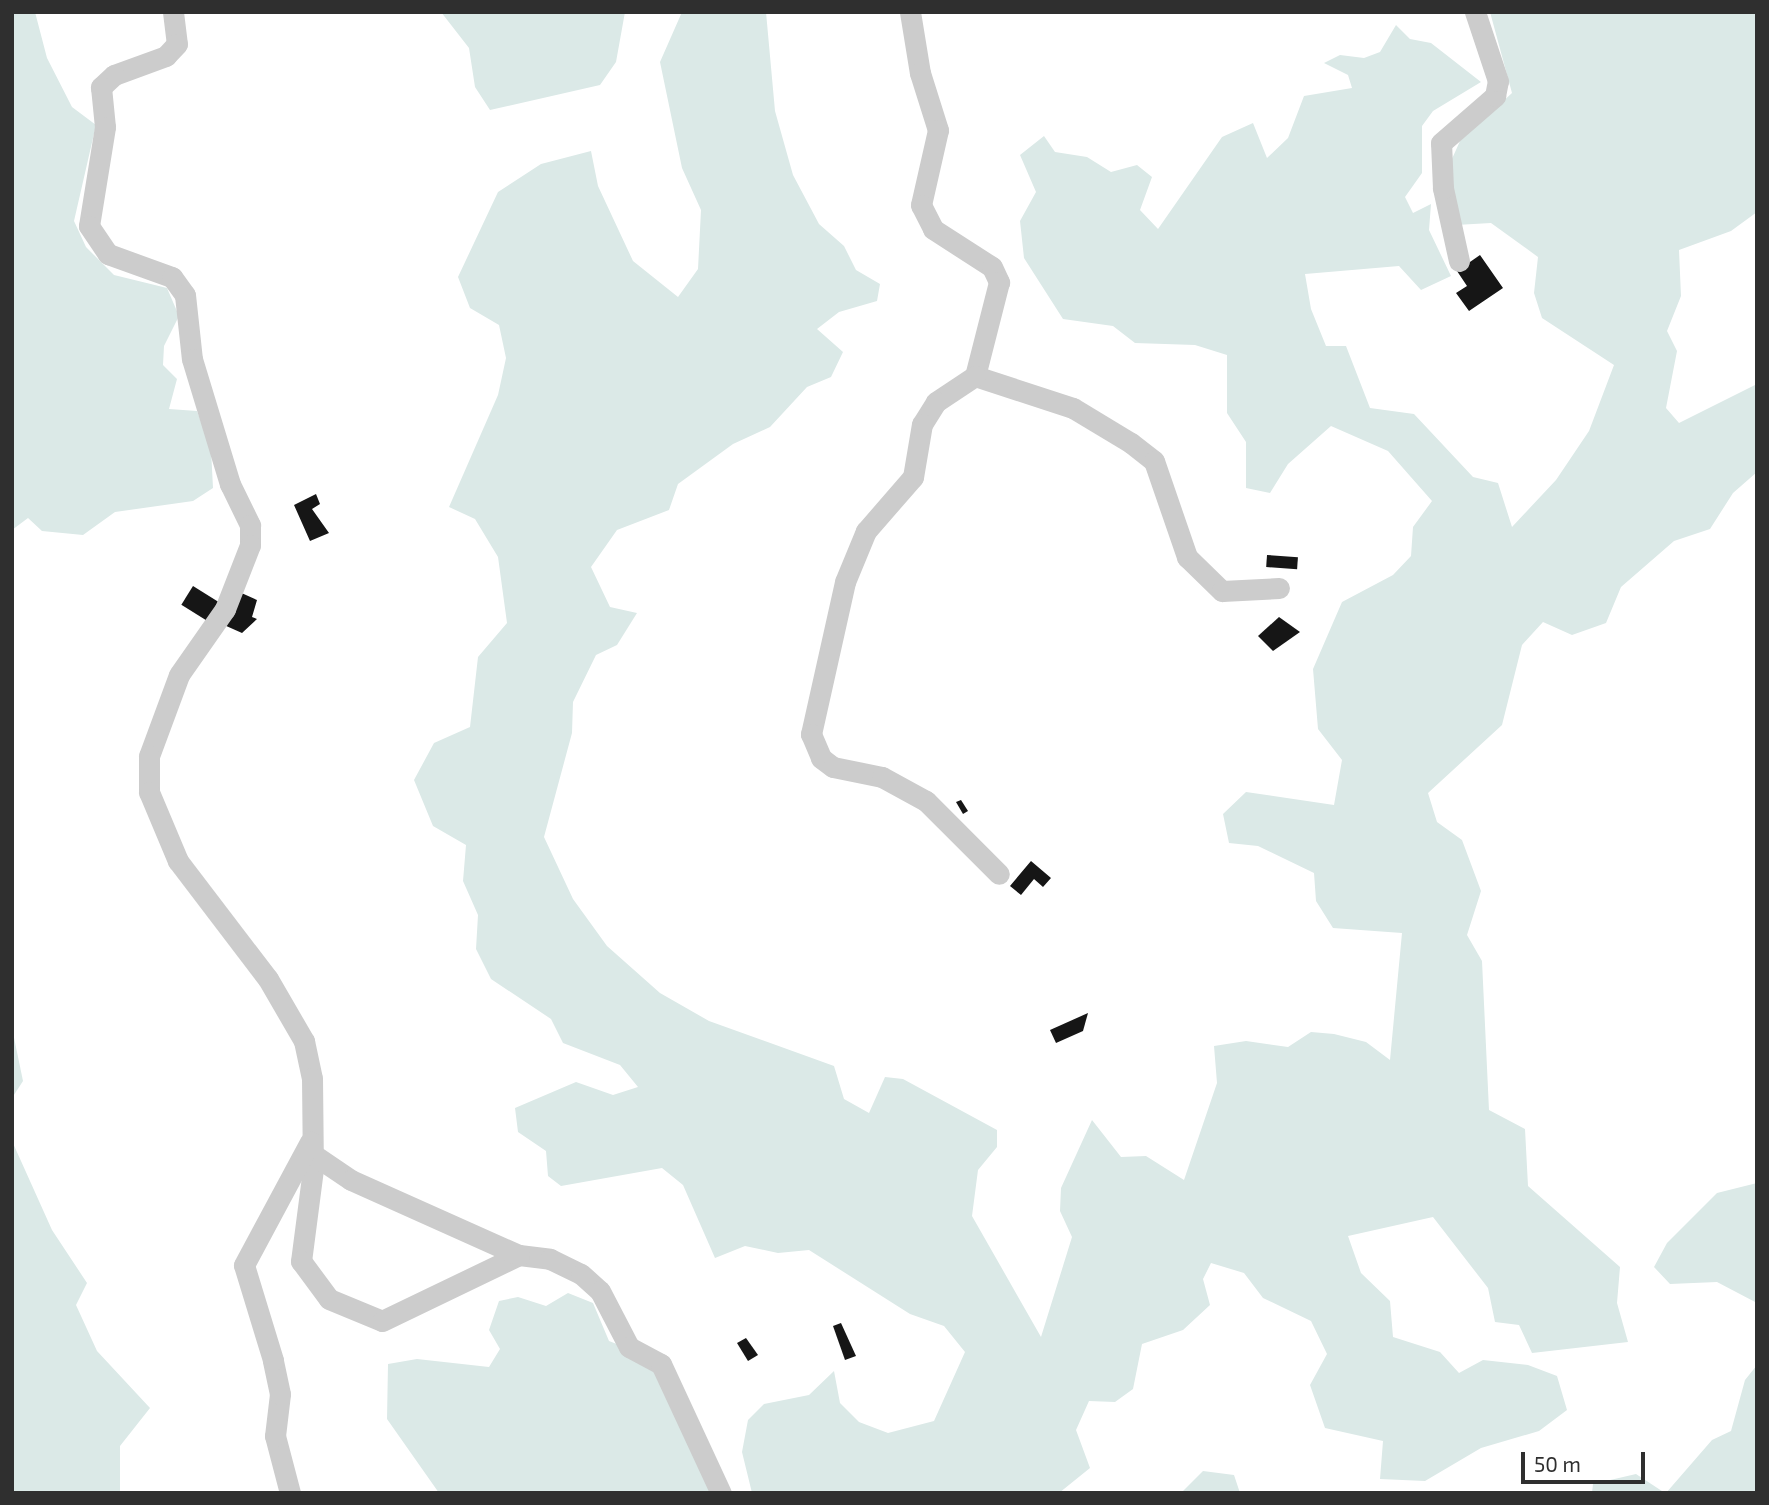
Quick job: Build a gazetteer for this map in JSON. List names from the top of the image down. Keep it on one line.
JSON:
{"scale_bar":"50 m"}
